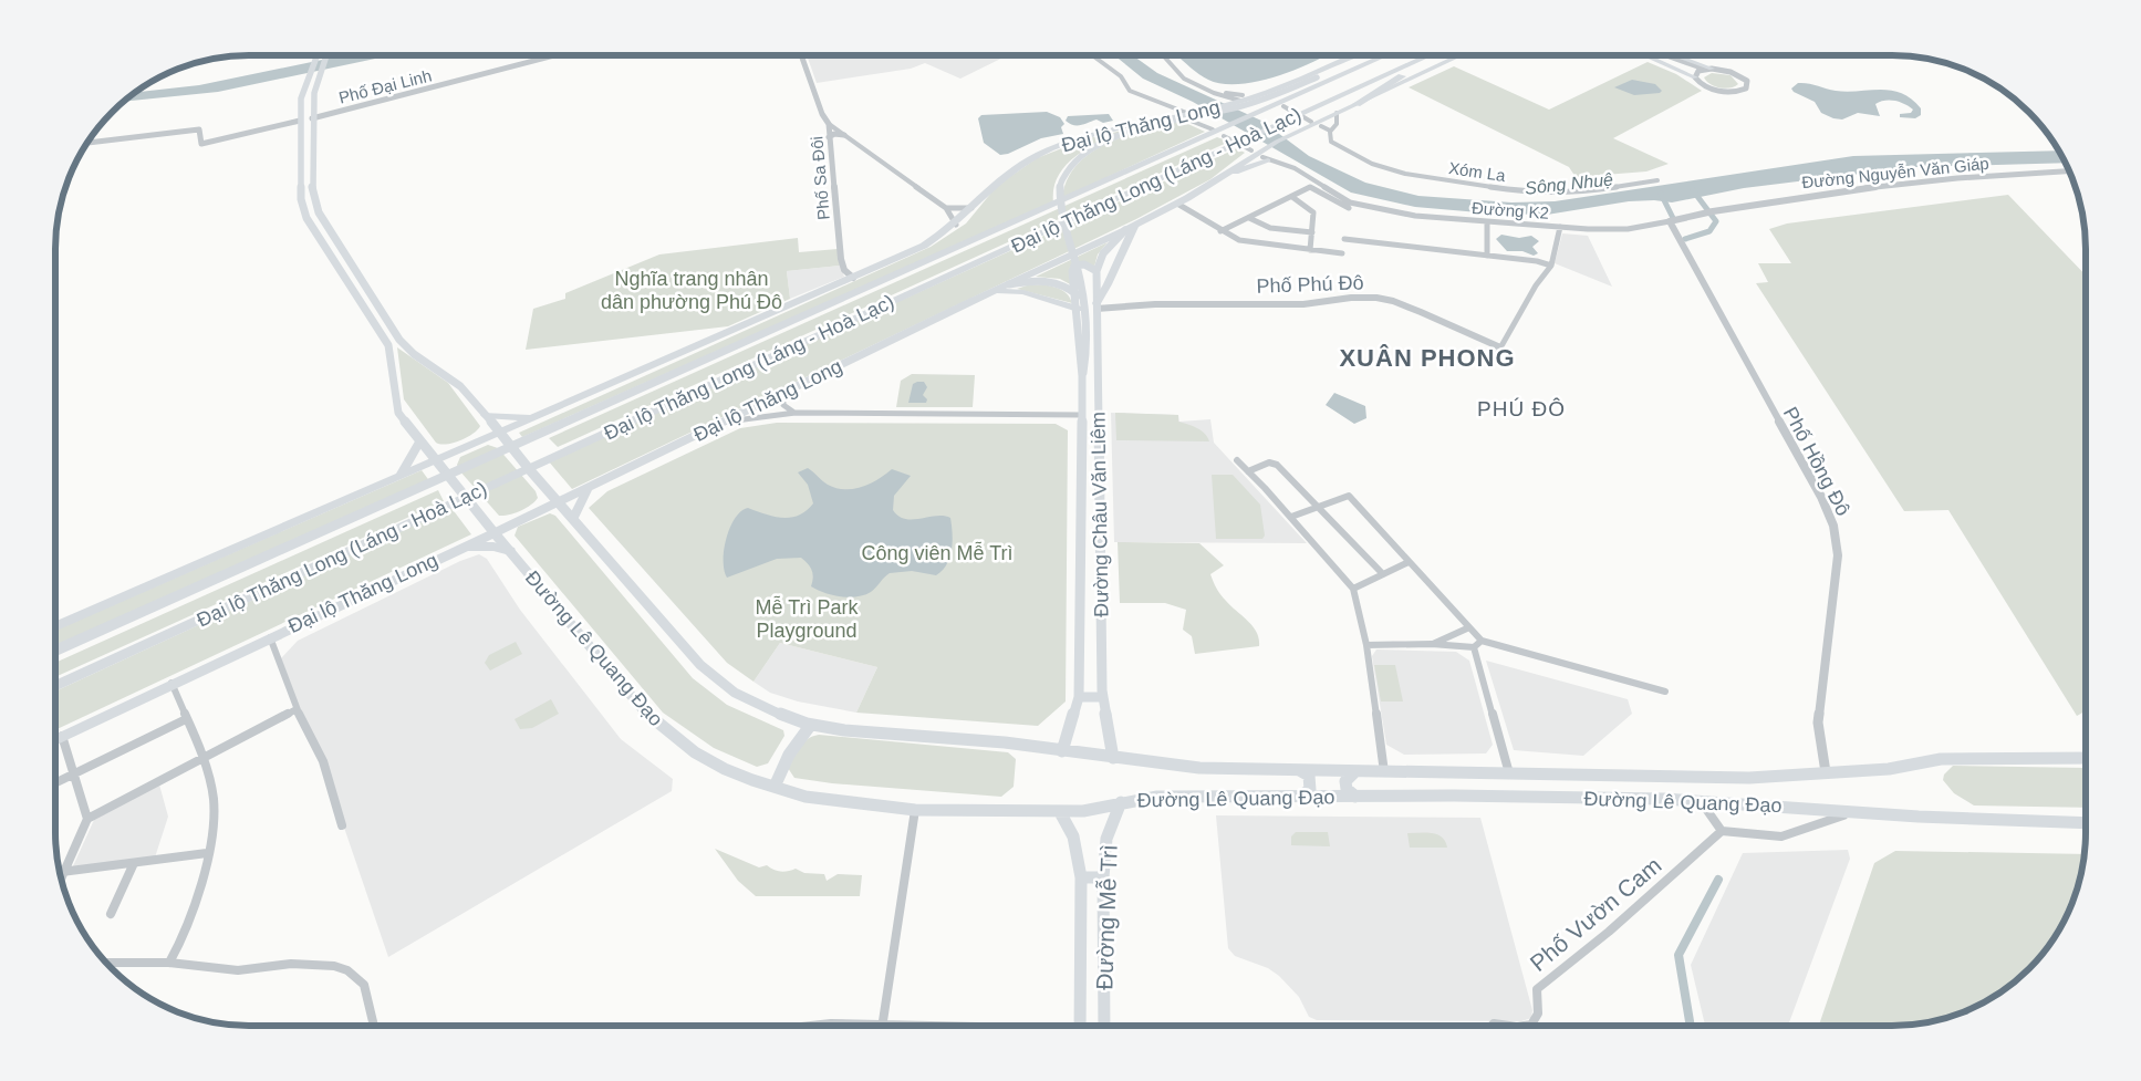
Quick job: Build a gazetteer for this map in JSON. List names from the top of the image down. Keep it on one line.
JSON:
{"streets":{"highway":["Đại lộ Thăng Long (Láng - Hoà Lạc)"],"main road":["Đại lộ Thăng Long","Đường Châu Văn Liêm","Đường Lê Quang Đạo","Đường Mễ Trì"],"street":["Phố Đại Linh","Xóm La","Đường Nguyễn Văn Giáp","Phố Sa Đôi","Đường K2","Phố Phú Đô","Phố Hồng Đô","Phố Vườn Cam"]},"crossings":[["Phố Đại Linh","Đường Lê Quang Đạo"],["Đại lộ Thăng Long","Phố Sa Đôi"],["Đại lộ Thăng Long","Đường Lê Quang Đạo"],["Đường Nguyễn Văn Giáp","Đường K2"],["Đường Nguyễn Văn Giáp","Phố Hồng Đô"],["Đường K2","Phố Hồng Đô"],["Phố Phú Đô","Đường Châu Văn Liêm"],["Phố Hồng Đô","Đường Lê Quang Đạo"],["Đường Châu Văn Liêm","Đường Lê Quang Đạo"],["Đường Lê Quang Đạo","Đường Mễ Trì"]],"districts":["XUÂN PHONG","PHÚ ĐÔ"],"water":["Sông Nhuệ"],"parks":["Nghĩa trang nhân dân phường Phú Đô","Công viên Mễ Trì","Mễ Trì Park Playground"]}
